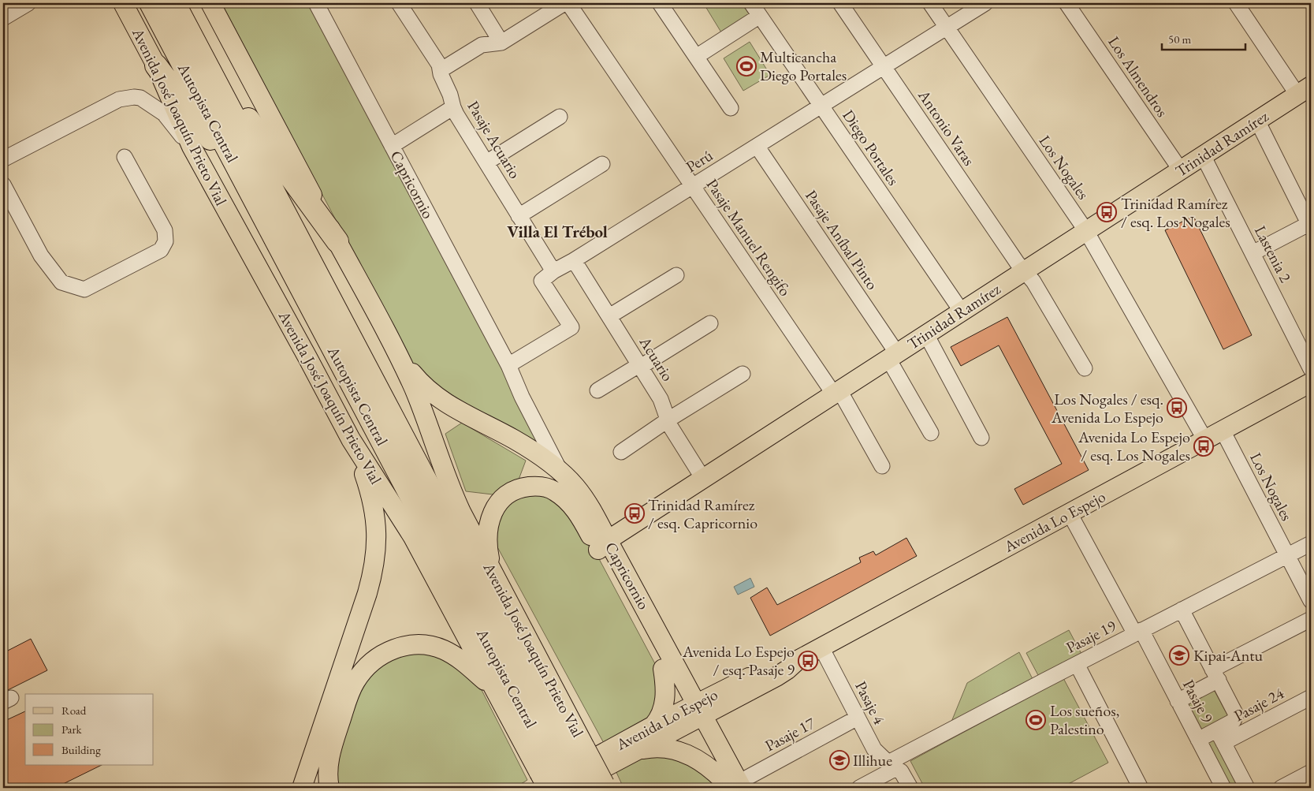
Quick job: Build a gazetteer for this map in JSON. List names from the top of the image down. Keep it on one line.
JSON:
{"streets":{"highway":["Autopista Central"],"main road":["Avenida José Joaquín Prieto Vial","Trinidad Ramírez","Capricornio","Avenida Lo Espejo"],"street":["Los Almendros","Antonio Varas","Pasaje Acuario","Diego Portales","Perú","Los Nogales","Pasaje Manuel Rengifo","Pasaje Aníbal Pinto","Lastenia 2","Acuario","Pasaje 19","Pasaje 9","Pasaje 4","Pasaje 24","Pasaje 17"]},"crossings":[["Los Almendros","Trinidad Ramírez"],["Autopista Central","Avenida José Joaquín Prieto Vial"],["Autopista Central","Avenida Lo Espejo"],["Avenida José Joaquín Prieto Vial","Avenida Lo Espejo"],["Antonio Varas","Trinidad Ramírez"],["Antonio Varas","Perú"],["Pasaje Acuario","Perú"],["Trinidad Ramírez","Diego Portales"],["Trinidad Ramírez","Los Nogales"],["Trinidad Ramírez","Capricornio"],["Trinidad Ramírez","Pasaje Manuel Rengifo"],["Trinidad Ramírez","Pasaje Aníbal Pinto"],["Trinidad Ramírez","Lastenia 2"],["Trinidad Ramírez","Acuario"],["Diego Portales","Perú"],["Perú","Los Nogales"],["Perú","Capricornio"],["Perú","Pasaje Manuel Rengifo"],["Perú","Pasaje Aníbal Pinto"],["Perú","Acuario"],["Los Nogales","Avenida Lo Espejo"],["Los Nogales","Pasaje 19"],["Capricornio","Avenida Lo Espejo"],["Capricornio","Pasaje 17"],["Avenida Lo Espejo","Pasaje 9"],["Avenida Lo Espejo","Pasaje 4"],["Pasaje 19","Pasaje 9"],["Pasaje 19","Pasaje 4"],["Pasaje 9","Pasaje 24"],["Pasaje 4","Pasaje 17"]],"districts":["Villa El Trébol"],"places":{"sports":["Multicancha Diego Portales","Los sueños, Palestino"],"bus stop":["Trinidad Ramírez / esq. Los Nogales","Los Nogales / esq. Avenida Lo Espejo","Avenida Lo Espejo / esq. Los Nogales","Trinidad Ramírez / esq. Capricornio","Avenida Lo Espejo / esq. Pasaje 9"],"school or university":["Kipai-Antu","Illihue"]},"legend":["Road","Park","Building"],"scale_bar":"50 m"}
